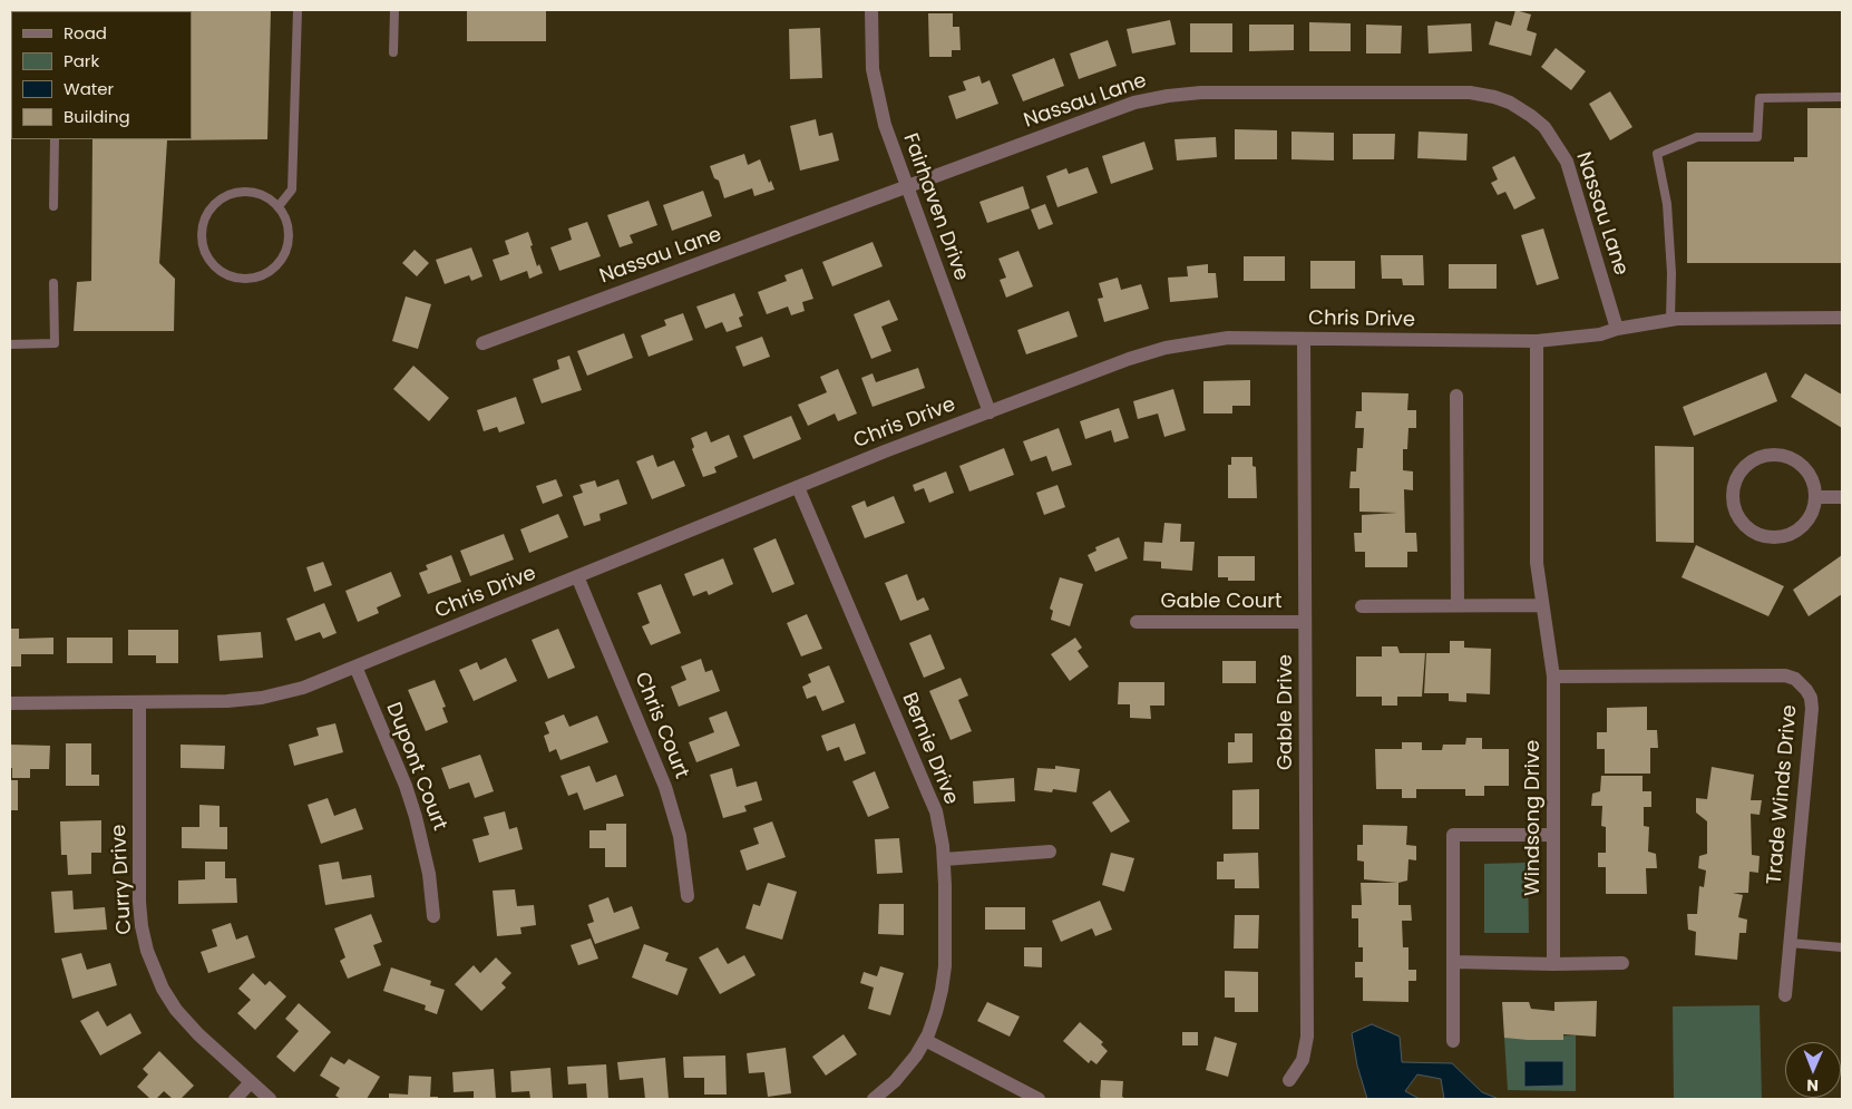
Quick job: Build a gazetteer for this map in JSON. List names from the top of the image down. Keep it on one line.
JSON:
{"streets":{"street":["Nassau Lane","Fairhaven Drive","Chris Drive","Gable Court","Gable Drive","Chris Court","Bernie Drive","Dupont Court","Trade Winds Drive","Windsong Drive","Curry Drive"]},"crossings":[["Nassau Lane","Fairhaven Drive"],["Nassau Lane","Chris Drive"],["Fairhaven Drive","Chris Drive"],["Chris Drive","Gable Drive"],["Chris Drive","Chris Court"],["Chris Drive","Bernie Drive"],["Chris Drive","Dupont Court"],["Chris Drive","Windsong Drive"],["Chris Drive","Curry Drive"],["Gable Court","Gable Drive"],["Trade Winds Drive","Windsong Drive"]],"legend":["Road","Park","Water","Building"],"north":"bottom"}
